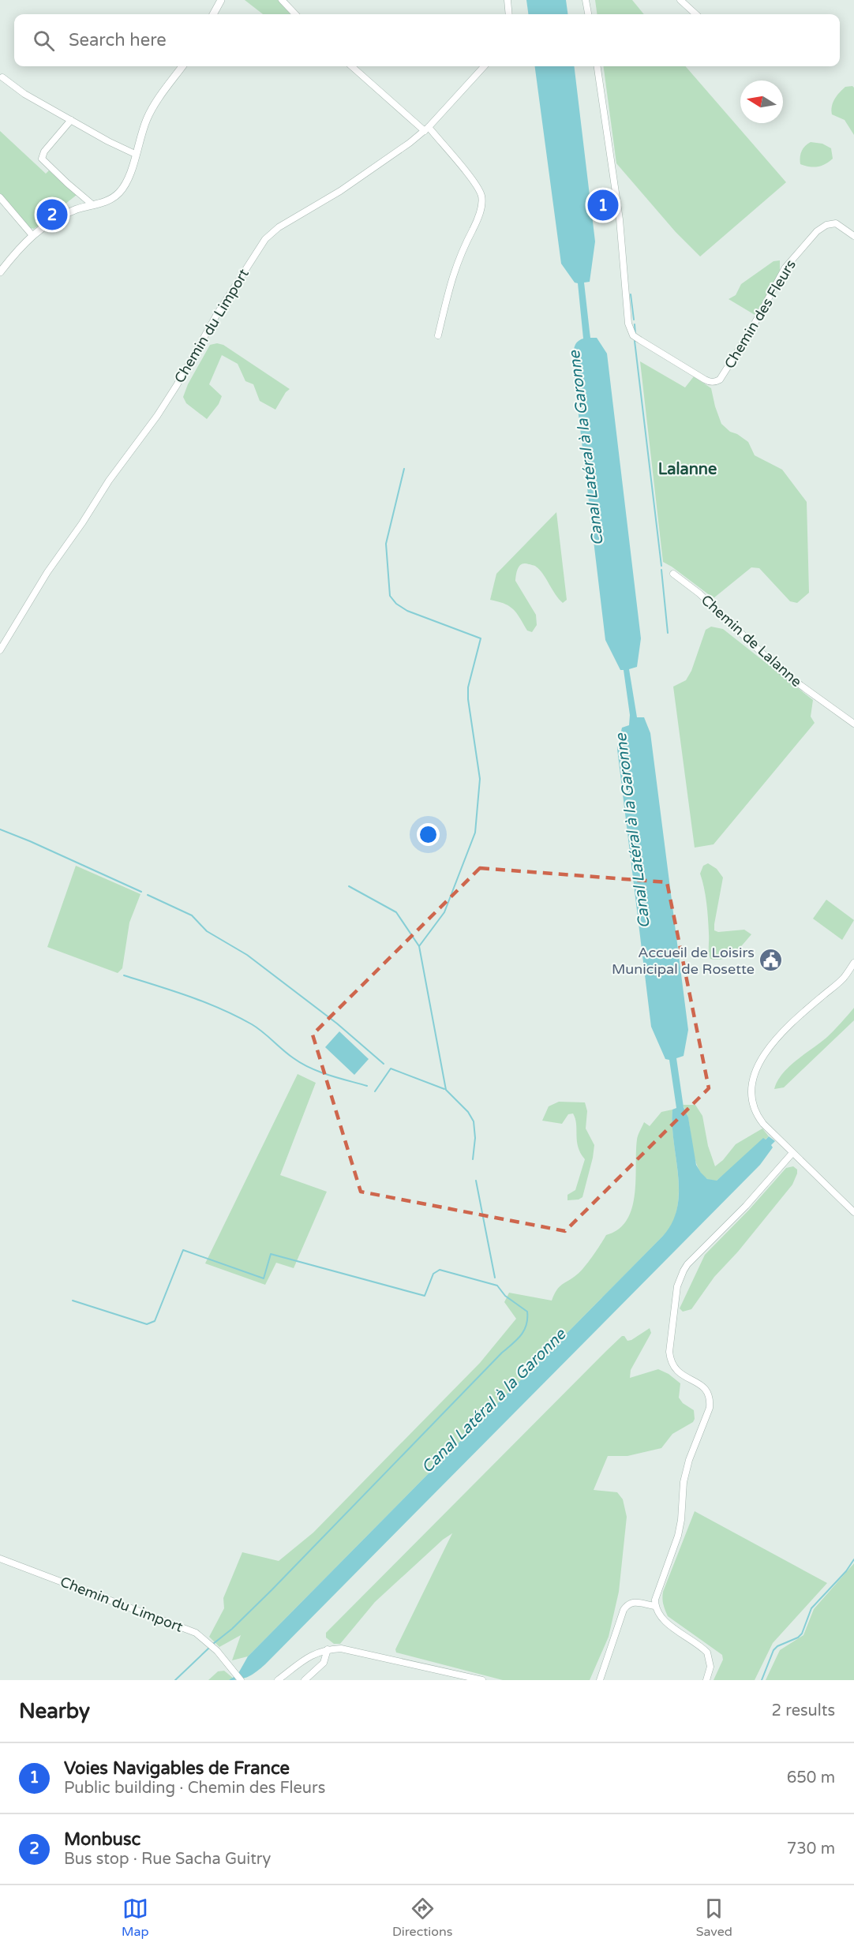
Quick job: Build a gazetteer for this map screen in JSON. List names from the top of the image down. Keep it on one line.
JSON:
{"streets":{"street":["Chemin des Fleurs","Chemin du Limport","Chemin de Lalanne"]},"districts":["Lalanne"],"water":["Canal Latéral à la Garonne"],"places":{"public building":["Accueil de Loisirs Municipal de Rosette"]},"north":"left","page":{"search":"Search here","pins":["1","2"],"heading":["Nearby","2 results"],"list":[{"mark":"1","name":"Voies Navigables de France","note":"Public building · Chemin des Fleurs","value":"650 m"},{"mark":"2","name":"Monbusc","note":"Bus stop · Rue Sacha Guitry","value":"730 m"}],"nav":["Map","Directions","Saved"]}}
